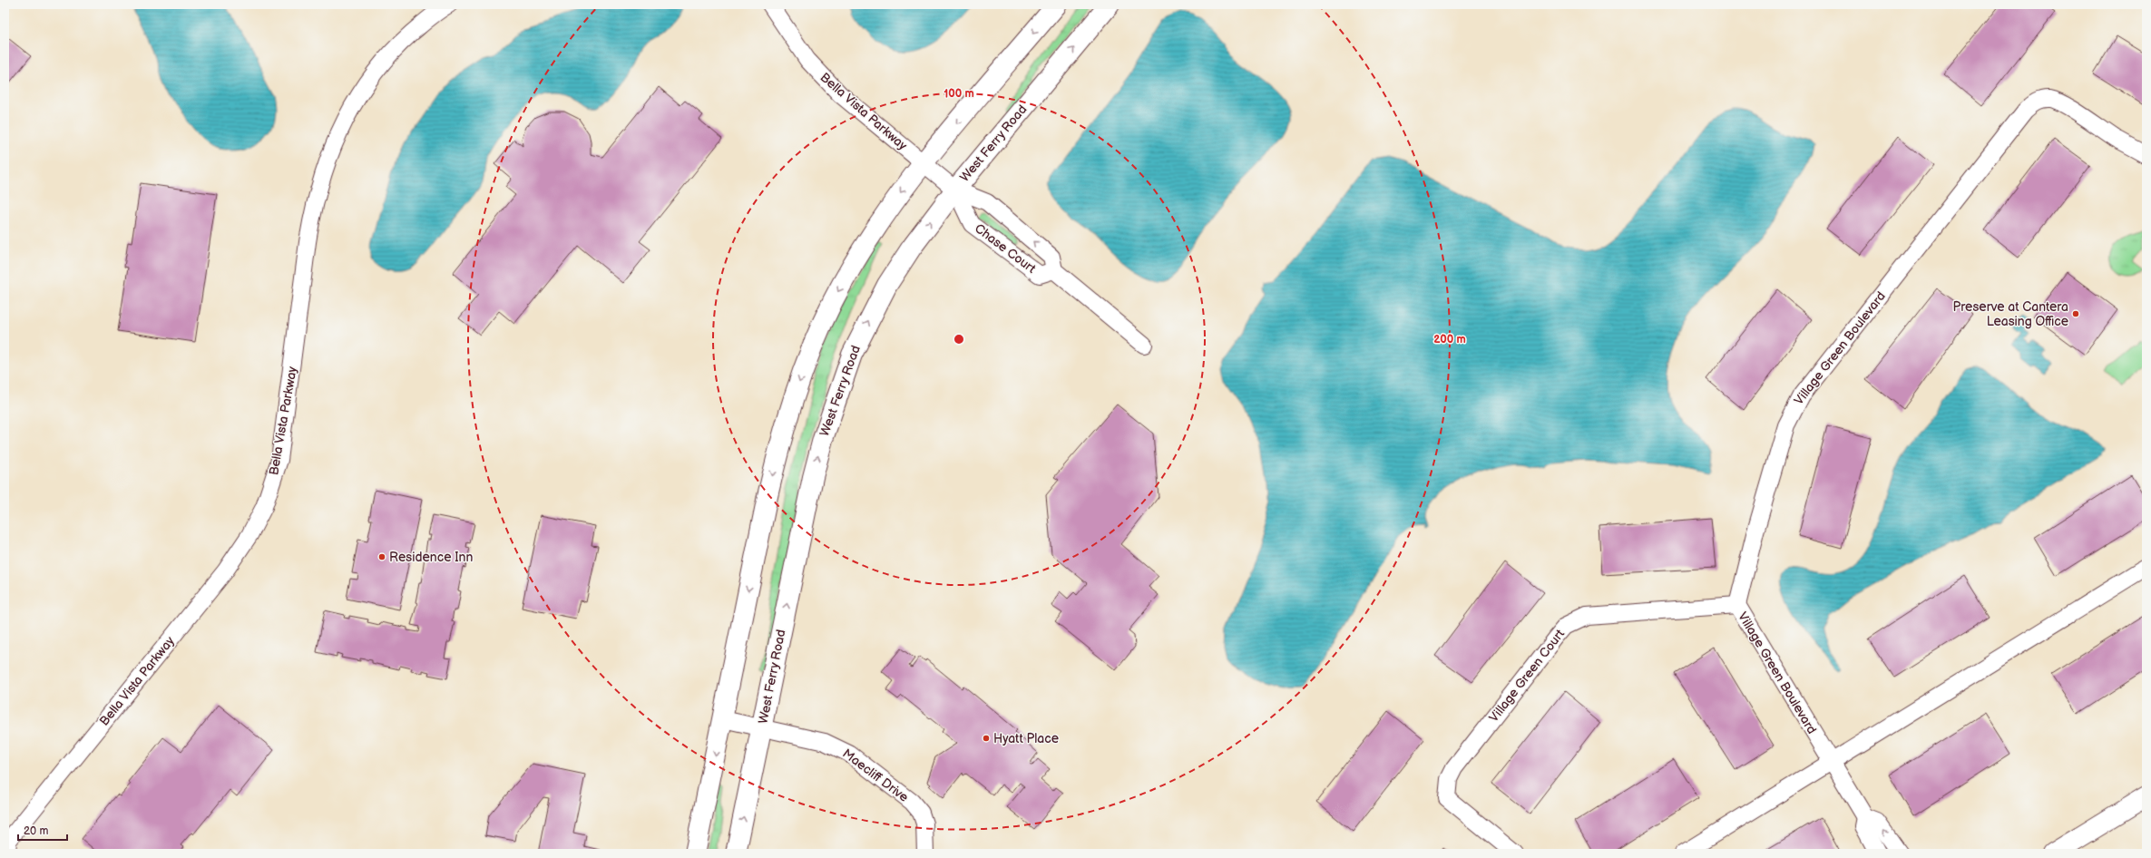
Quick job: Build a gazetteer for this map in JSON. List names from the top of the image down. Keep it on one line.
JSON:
{"streets":{"main road":["West Ferry Road"],"street":["Bella Vista Parkway","Chase Court","Village Green Boulevard","Village Green Court","Maecliff Drive"]},"crossings":[["Bella Vista Parkway","Chase Court"],["West Ferry Road","Chase Court"],["West Ferry Road","Maecliff Drive"],["Village Green Boulevard","Village Green Court"]],"places":["Preserve at Cantera Leasing Office","Residence Inn","Hyatt Place"],"scale_bar":"20 m","rings":["100 m","200 m"]}
